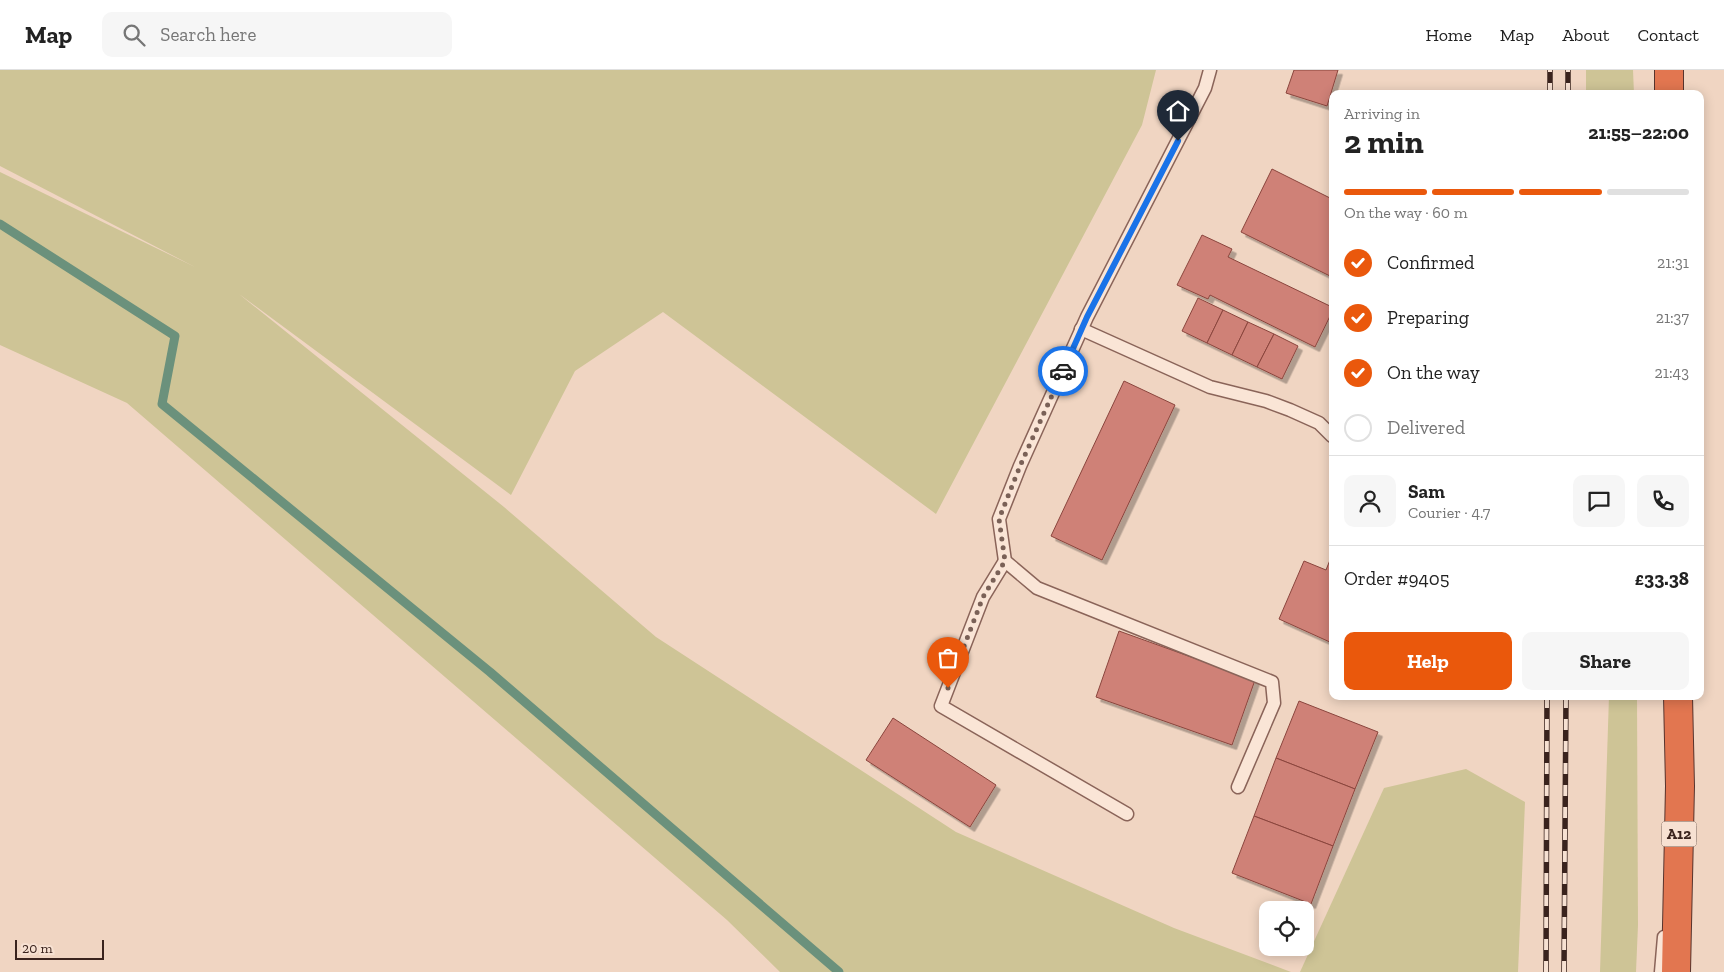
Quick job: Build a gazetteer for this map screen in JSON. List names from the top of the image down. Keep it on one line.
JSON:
{"streets":{"highway":["A12"]},"scale_bar":"20 m","page":{"header":"Map","search":"Search here","nav":["Home","Map","About","Contact"],"heading":["2 min","Arriving in","21:55–22:00"],"panel":["Sam","Courier · 4.7","Order #9405","£33.38"],"bar":"On the way · 60 m","list":[["Confirmed","21:31"],["Preparing","21:37"],["On the way","21:43"],"Delivered"],"buttons":["Help","Share"],"scale":"20 m"}}
